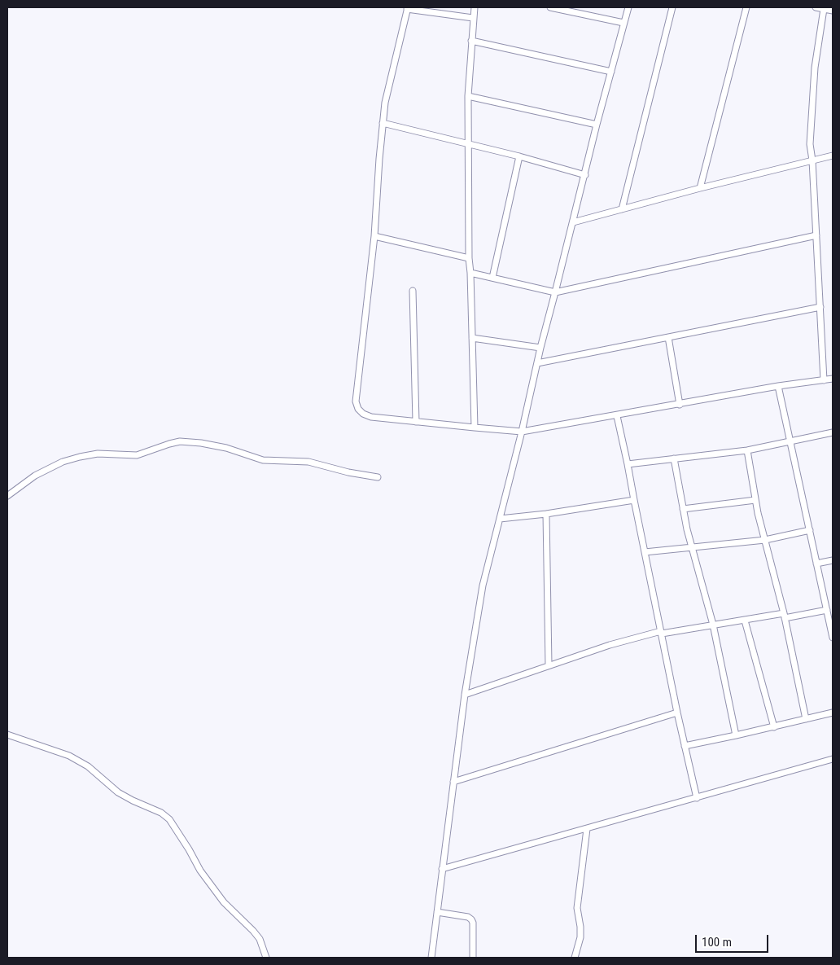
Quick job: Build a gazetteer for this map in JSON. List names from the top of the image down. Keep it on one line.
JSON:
{"scale_bar":"100 m"}
